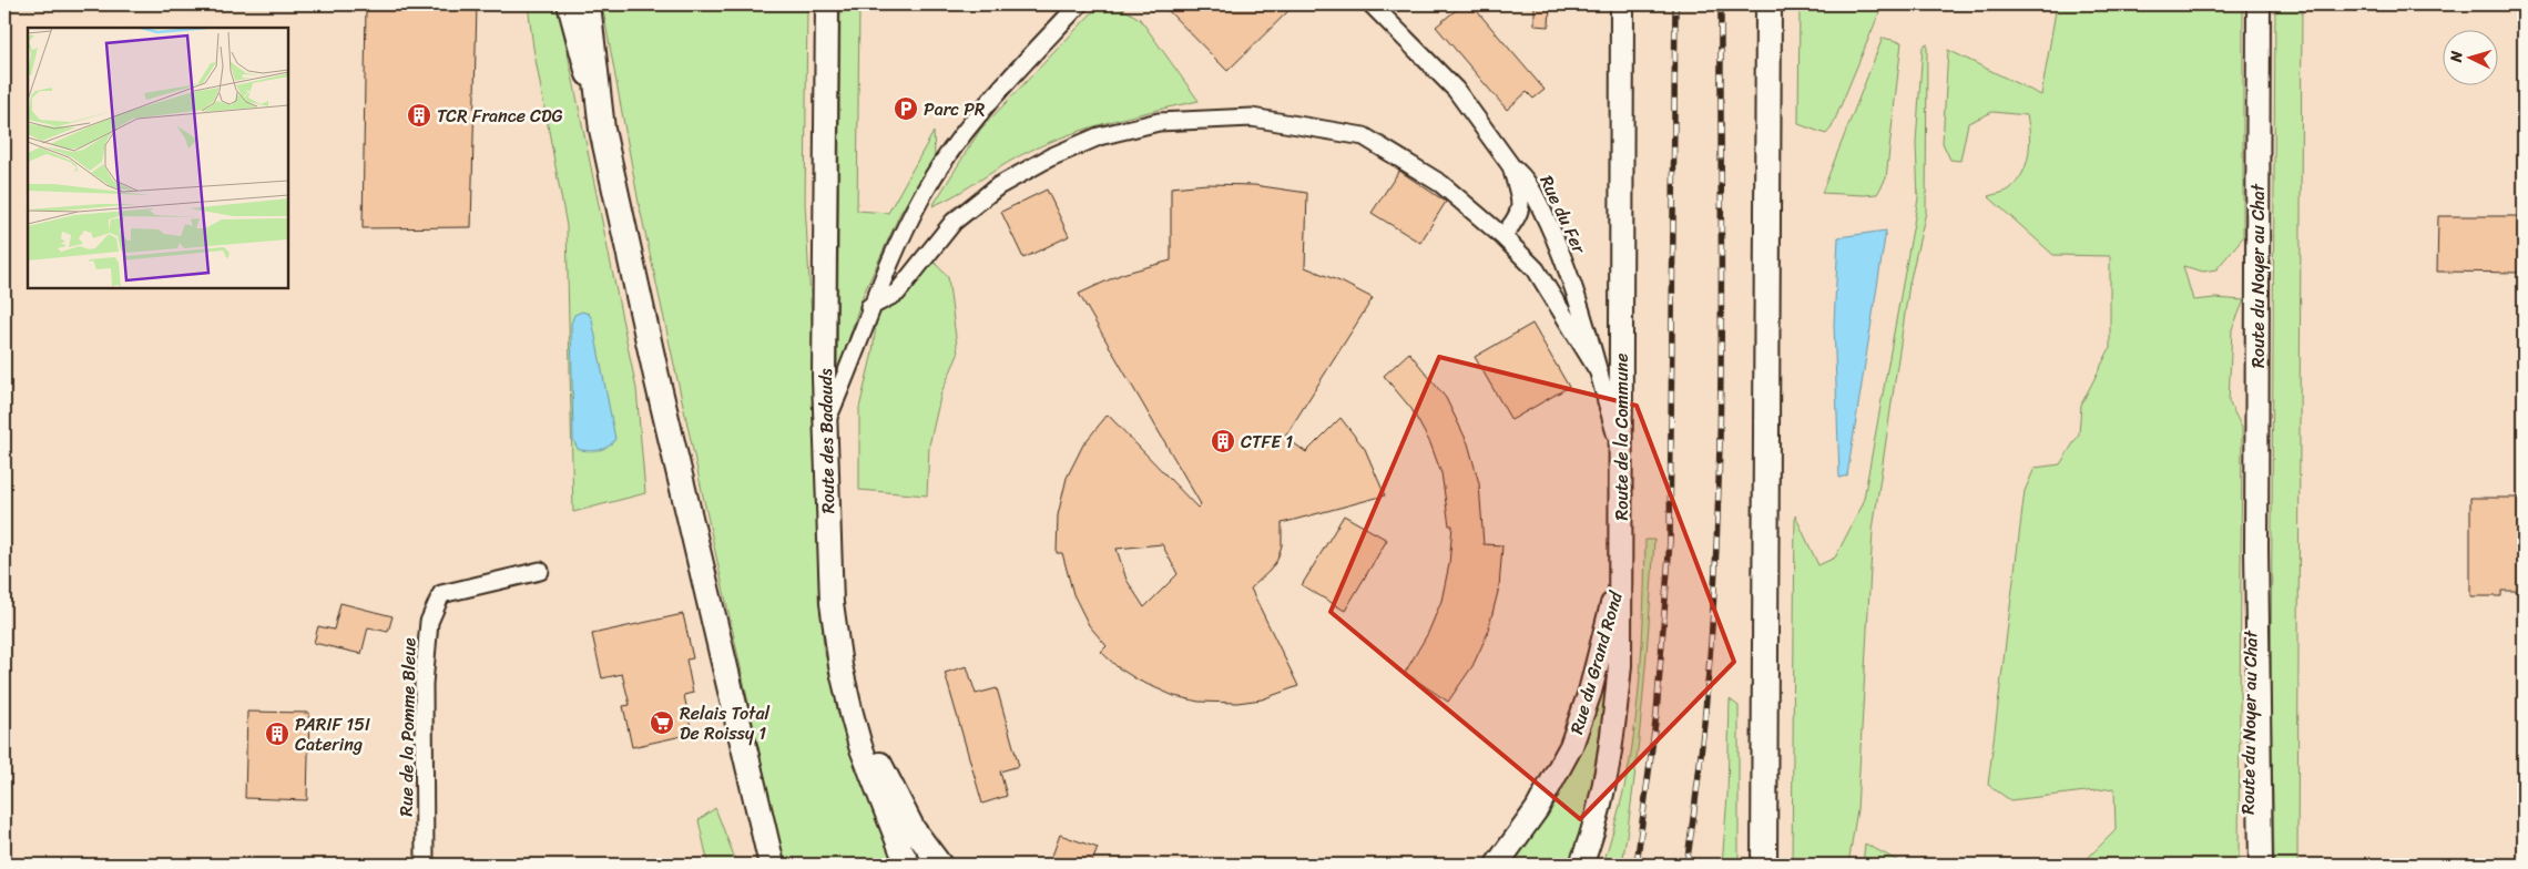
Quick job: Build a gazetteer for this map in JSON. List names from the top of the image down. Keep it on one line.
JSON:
{"streets":{"main road":["Route du Noyer au Chat","Route de la Commune","Route des Badauds","Rue du Grand Rond"],"street":["Rue du Fer","Rue de la Pomme Bleue"]},"crossings":[["Rue du Fer","Route de la Commune"],["Route de la Commune","Rue du Grand Rond"]],"places":{"parking":["Parc PR"],"building":["TCR France CDG","CTFE 1","PARIF 15I Catering"],"supermarket":["Relais Total De Roissy 1"]},"north":"left"}
